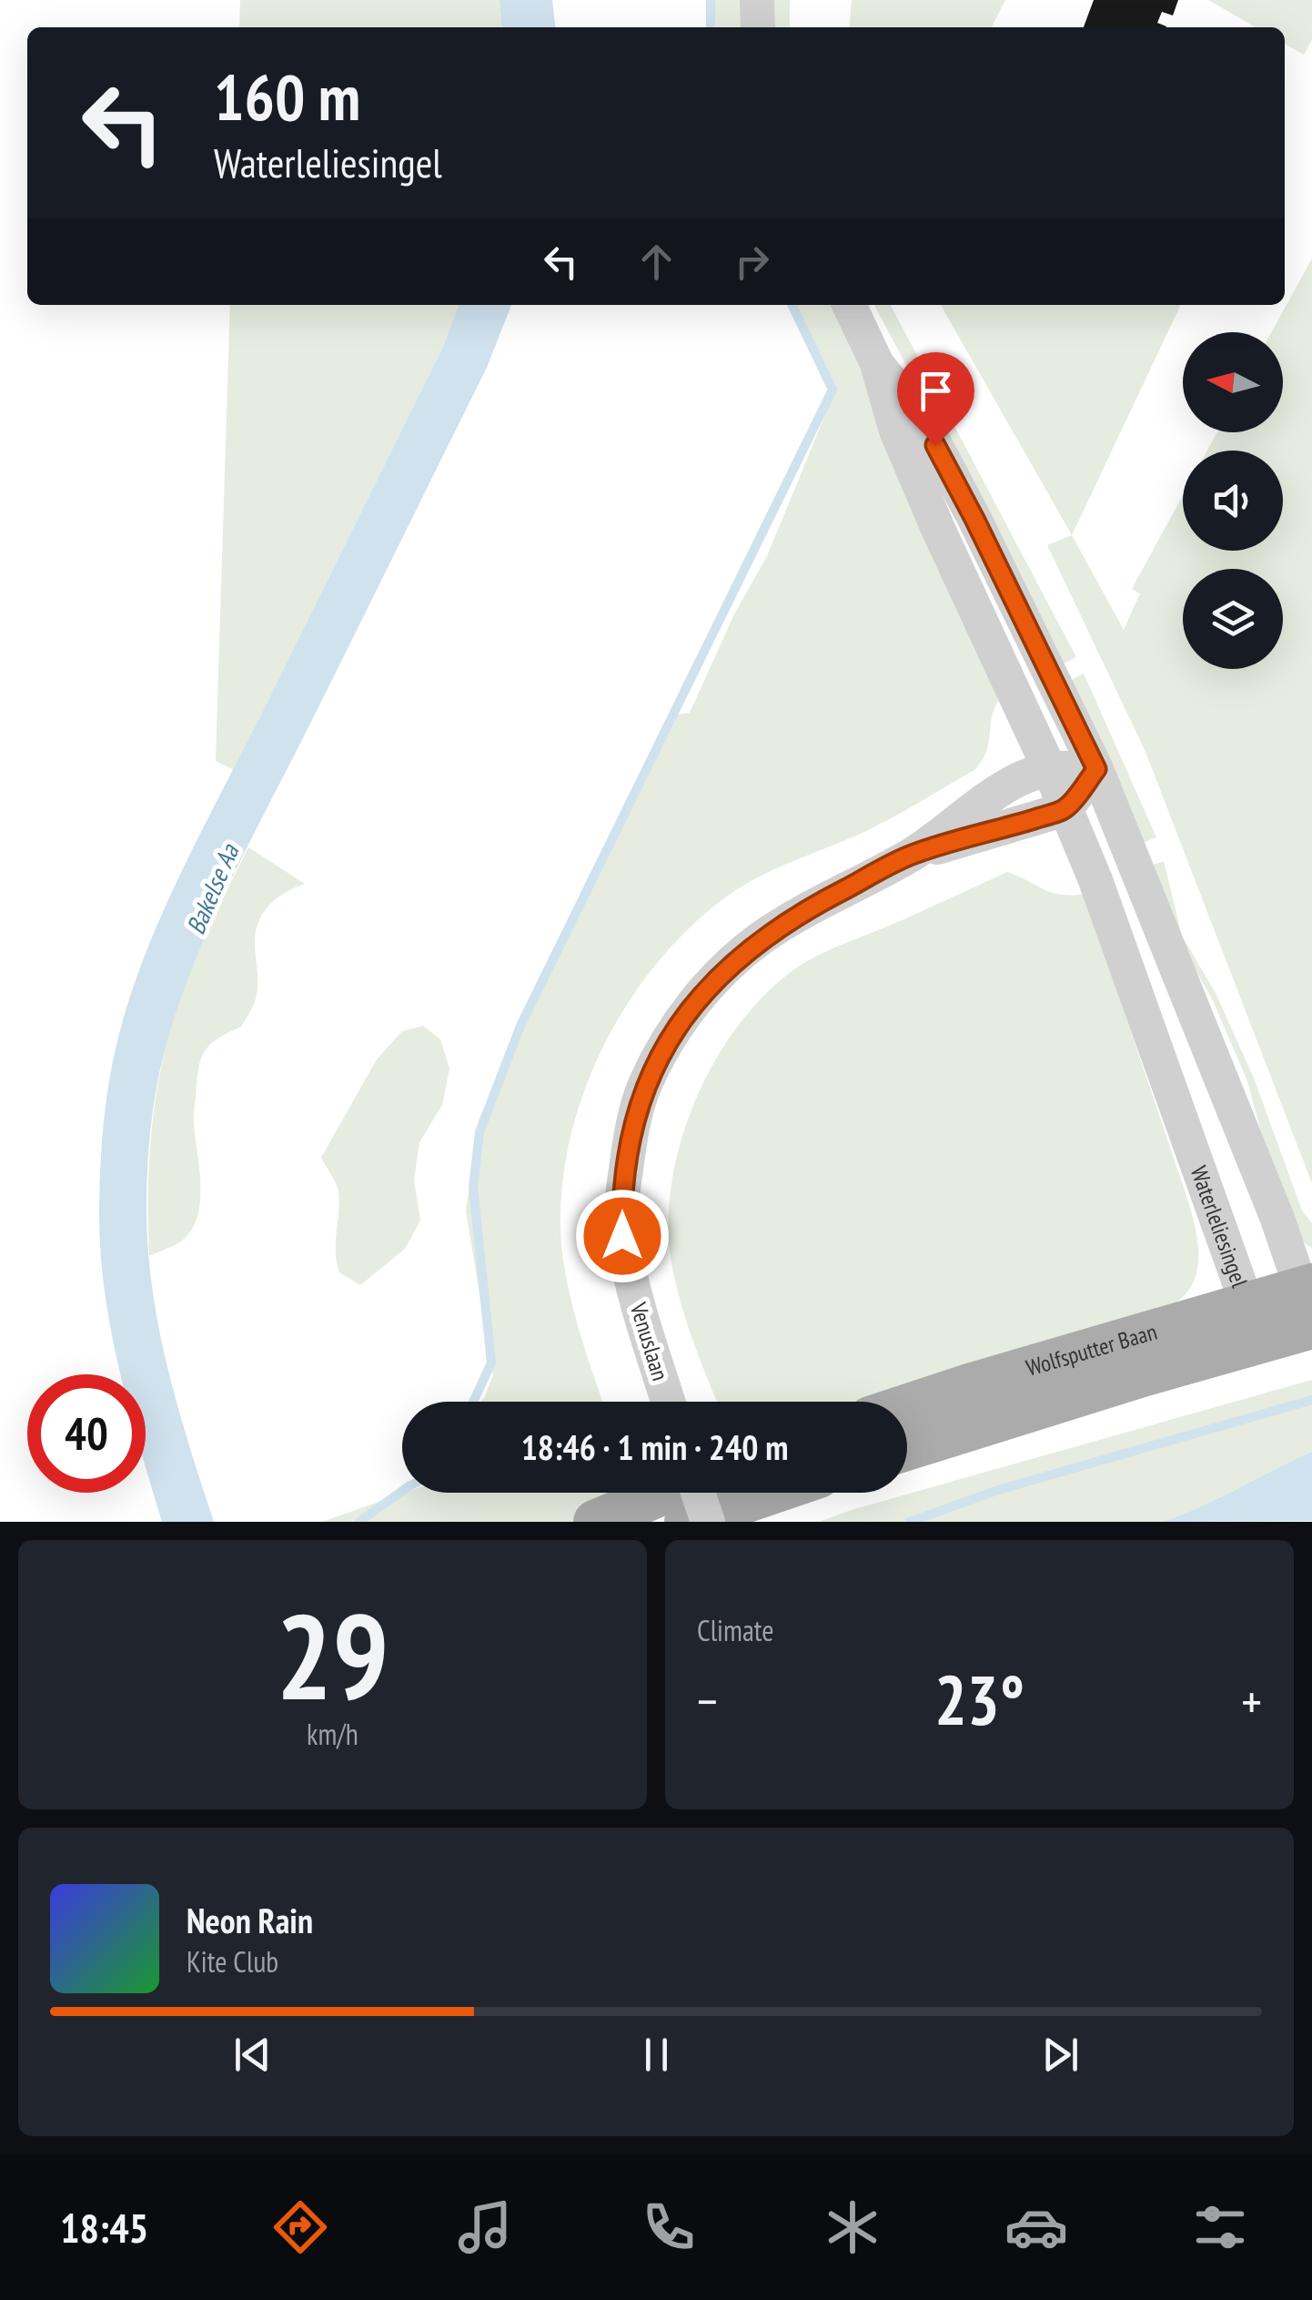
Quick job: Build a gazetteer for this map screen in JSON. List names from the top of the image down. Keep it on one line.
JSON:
{"streets":{"main road":["Wolfsputter Baan"],"street":["Waterleliesingel","Venuslaan"]},"crossings":[["Waterleliesingel","Venuslaan"],["Waterleliesingel","Wolfsputter Baan"]],"water":["Bakelse Aa"],"north":"left","page":{"turn":["160 m","Waterleliesingel"],"limit":"40","trip":"18:46 · 1 min · 240 m","tile":[["29","km/h"],"Climate"],"heat":["−","23°","+"],"song":["Neon Rain","Kite Club"],"tabs":"18:45"}}
